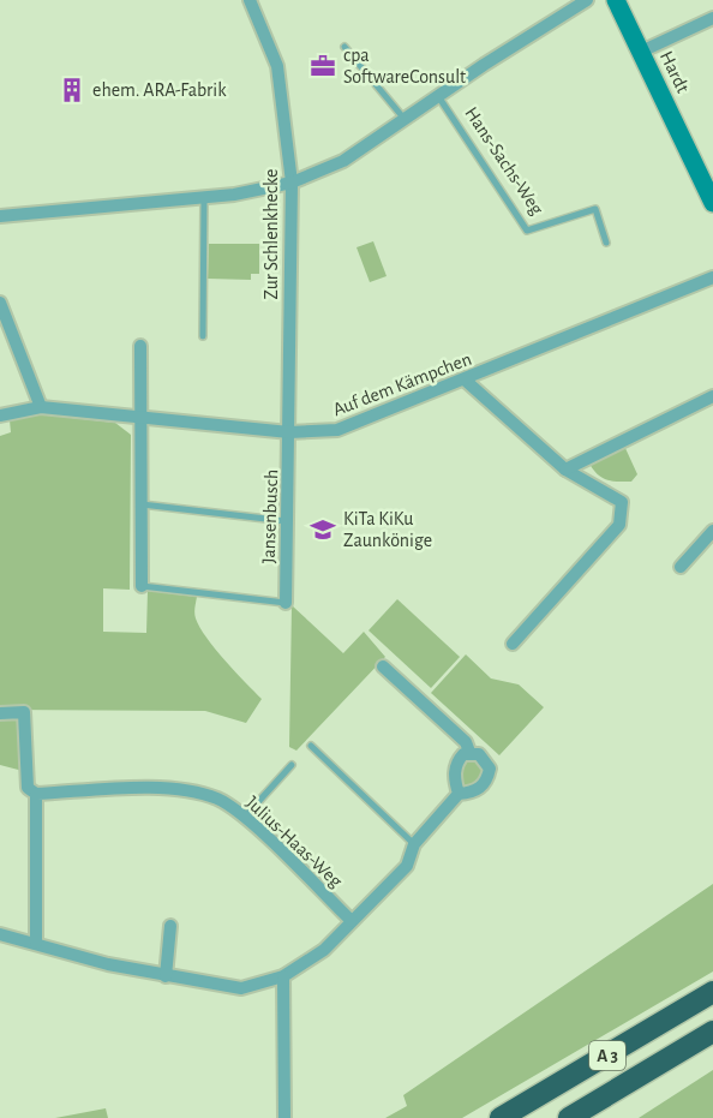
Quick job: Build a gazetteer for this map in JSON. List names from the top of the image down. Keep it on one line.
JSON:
{"streets":{"highway":["A 3"],"main road":["Hardt"],"street":["Hans-Sachs-Weg","Zur Schlenkhecke","Auf dem Kämpchen","Jansenbusch","Julius-Haas-Weg"]},"crossings":[["Hans-Sachs-Weg","Zur Schlenkhecke"],["Zur Schlenkhecke","Auf dem Kämpchen"],["Zur Schlenkhecke","Jansenbusch"],["Auf dem Kämpchen","Jansenbusch"]],"places":{"office":["cpa SoftwareConsult"],"building":["ehem. ARA-Fabrik"],"school or university":["KiTa KiKu Zaunkönige"]}}
